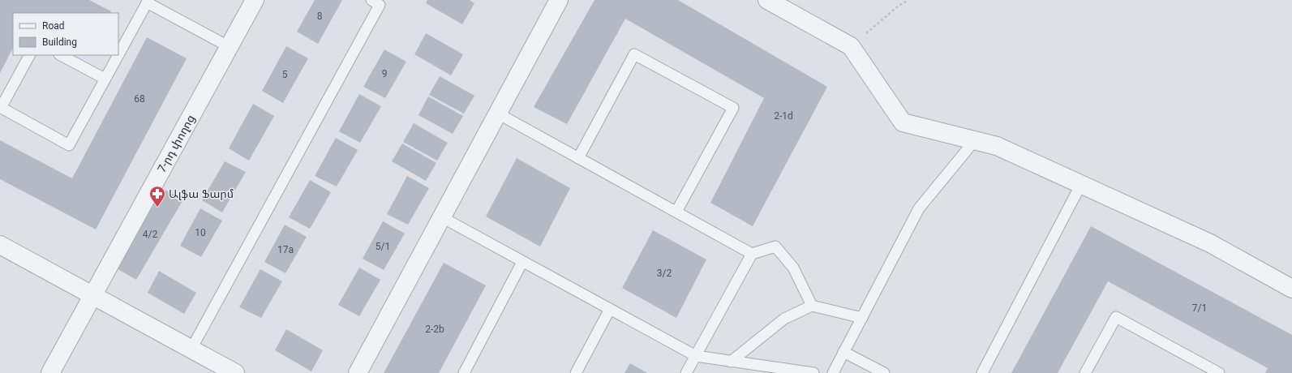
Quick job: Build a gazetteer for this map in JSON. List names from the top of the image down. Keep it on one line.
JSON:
{"streets":{"street":["7-րդ փողոց"]},"places":{"pharmacy":["Ալֆա Ֆարմ"]},"house_numbers":["8","9","5","68","2-1d","10","4/2","5/1","17а","3/2","7/1","2-2b"],"legend":["Road","Building"]}
